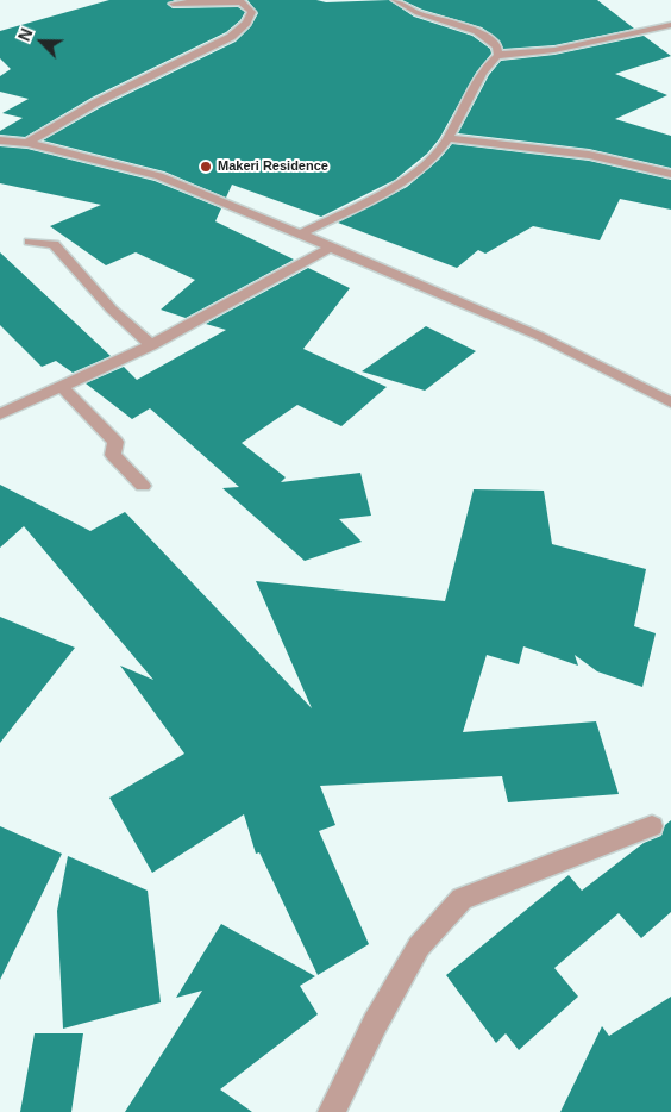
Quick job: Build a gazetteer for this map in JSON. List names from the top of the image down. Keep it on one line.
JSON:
{"places":["Makeri Residence"],"north":"top left"}
